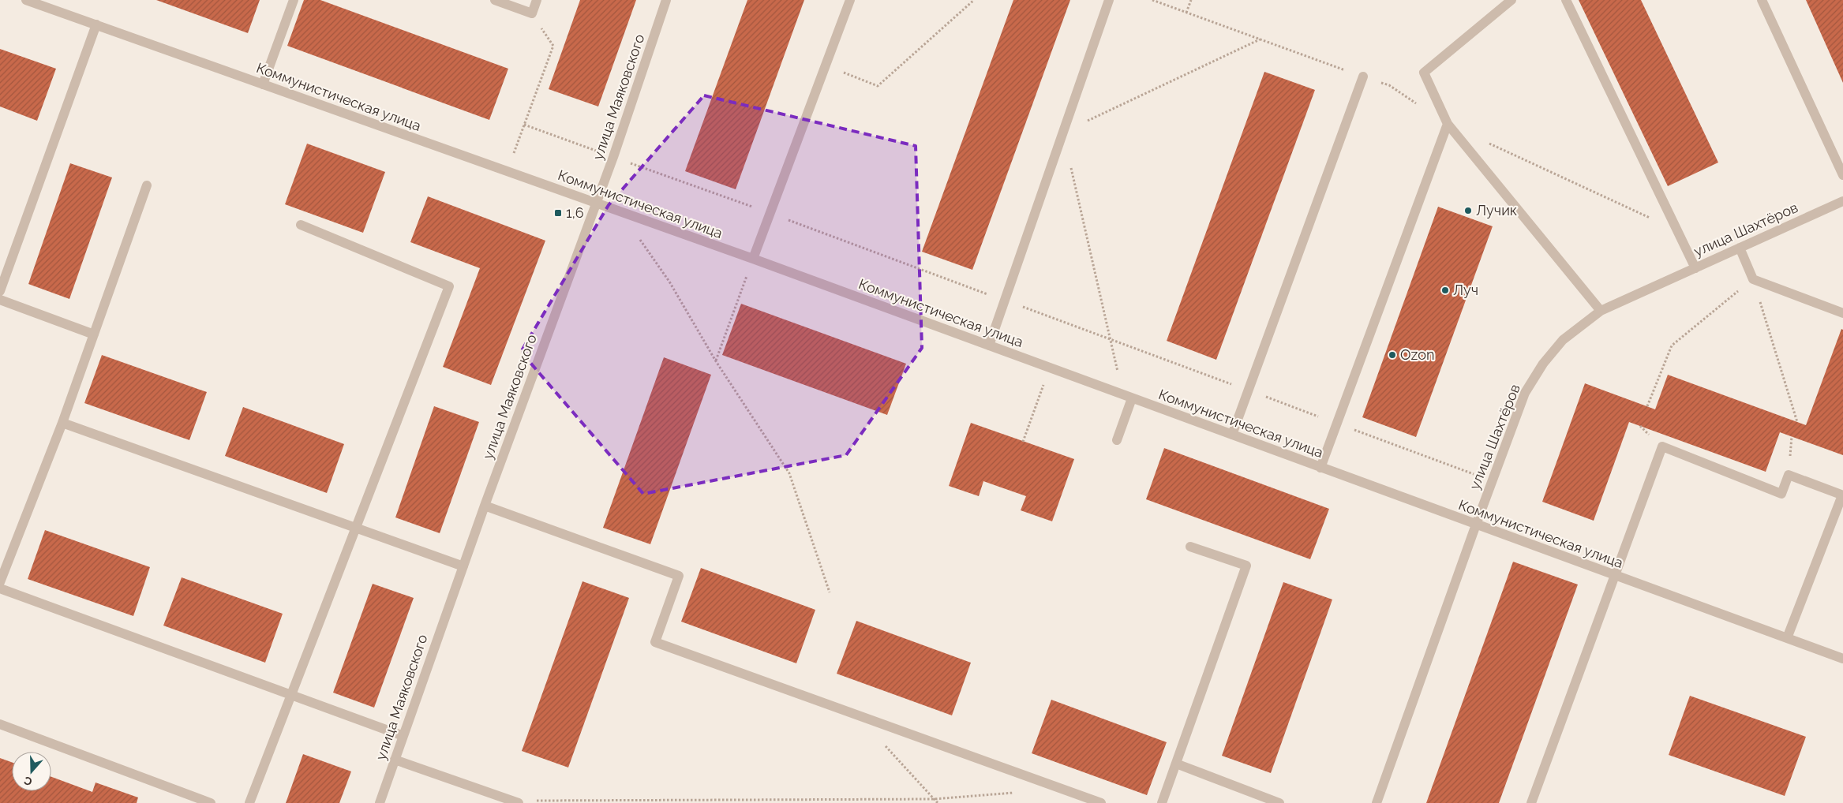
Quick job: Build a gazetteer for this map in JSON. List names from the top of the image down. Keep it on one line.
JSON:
{"streets":{"street":["Коммунистическая улица","улица Маяковского","улица Шахтёров"]},"crossings":[["Коммунистическая улица","улица Маяковского"],["Коммунистическая улица","улица Шахтёров"]],"places":{"other":["Лучик","Луч","Ozon"],"transit":["1,6"]},"north":"bottom"}
